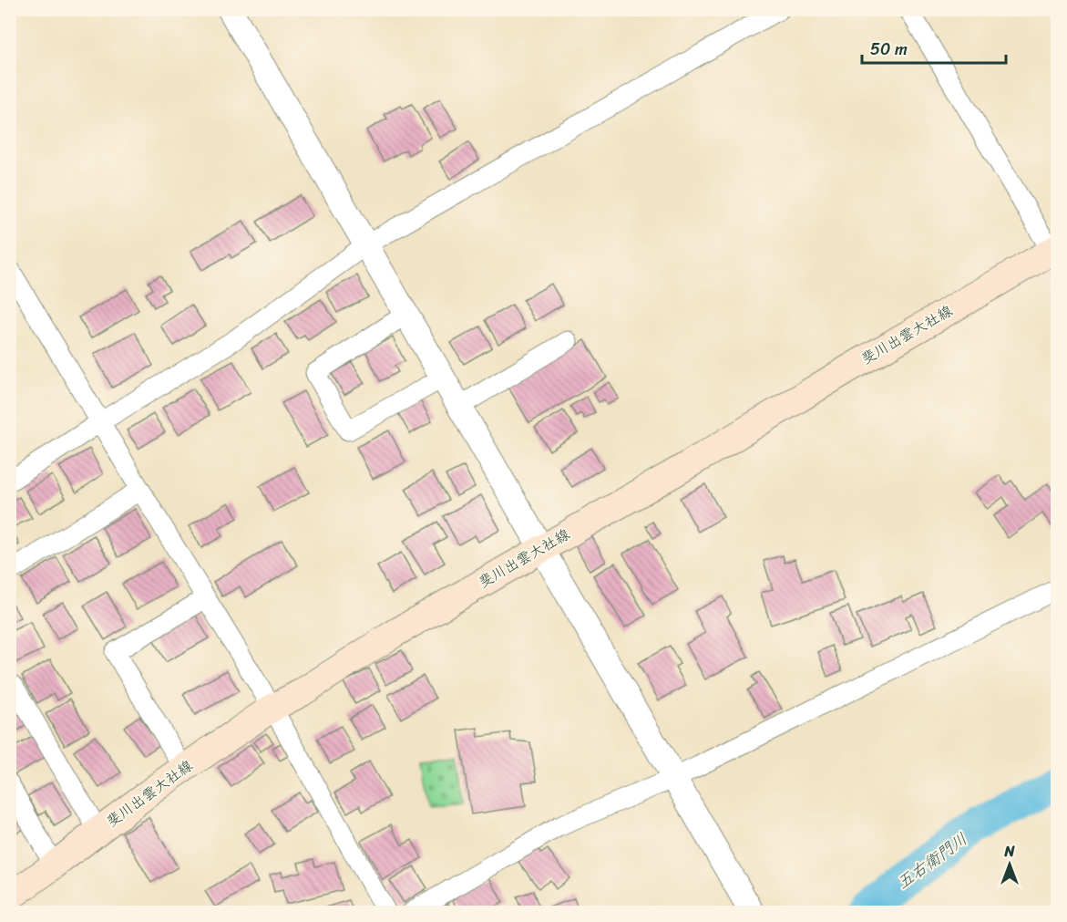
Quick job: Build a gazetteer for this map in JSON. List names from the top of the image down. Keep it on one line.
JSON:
{"streets":{"main road":["斐川出雲大社線"]},"water":["五右衛門川"],"scale_bar":"50 m","north":"top"}
